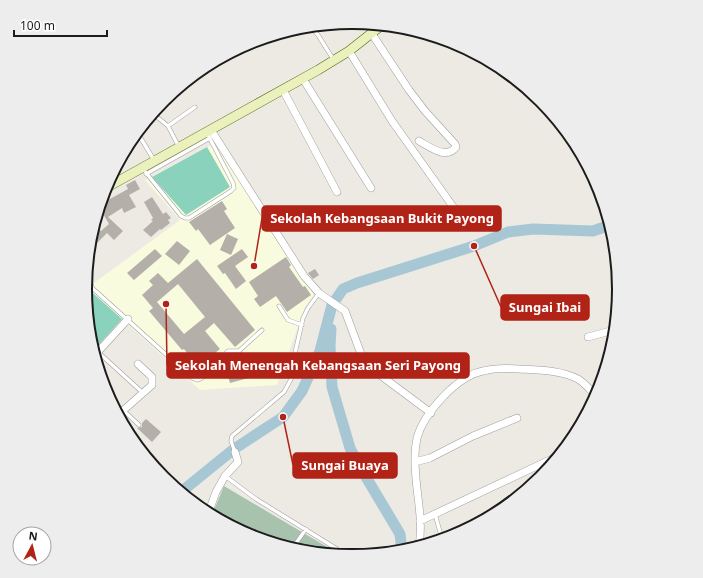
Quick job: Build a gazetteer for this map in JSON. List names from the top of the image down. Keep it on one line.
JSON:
{"places":["Sungai Ibai","Sekolah Kebangsaan Bukit Payong","Sekolah Menengah Kebangsaan Seri Payong","Sungai Buaya"],"scale_bar":"100 m","north":"top"}
